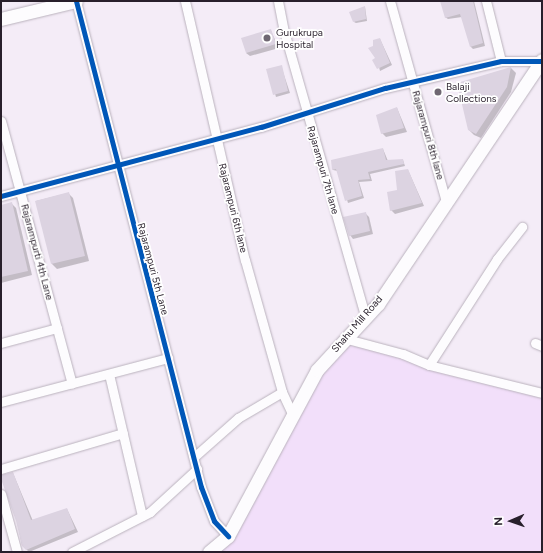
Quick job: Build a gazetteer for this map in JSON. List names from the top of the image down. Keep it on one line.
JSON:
{"streets":{"main road":["Shahu Mill Road"],"street":["Rajarampuri 8th lane","Rajarampuri 7th lane","Rajarampuri 6th lane","Rajarampurti 4th Lane","Rajarampuri 5th Lane"]},"crossings":[["Rajarampuri 8th lane","Shahu Mill Road"],["Rajarampuri 7th lane","Shahu Mill Road"],["Rajarampuri 6th lane","Shahu Mill Road"],["Rajarampuri 5th Lane","Shahu Mill Road"]],"places":["Gurukrupa Hospital","Balaji Collections"],"north":"left"}
